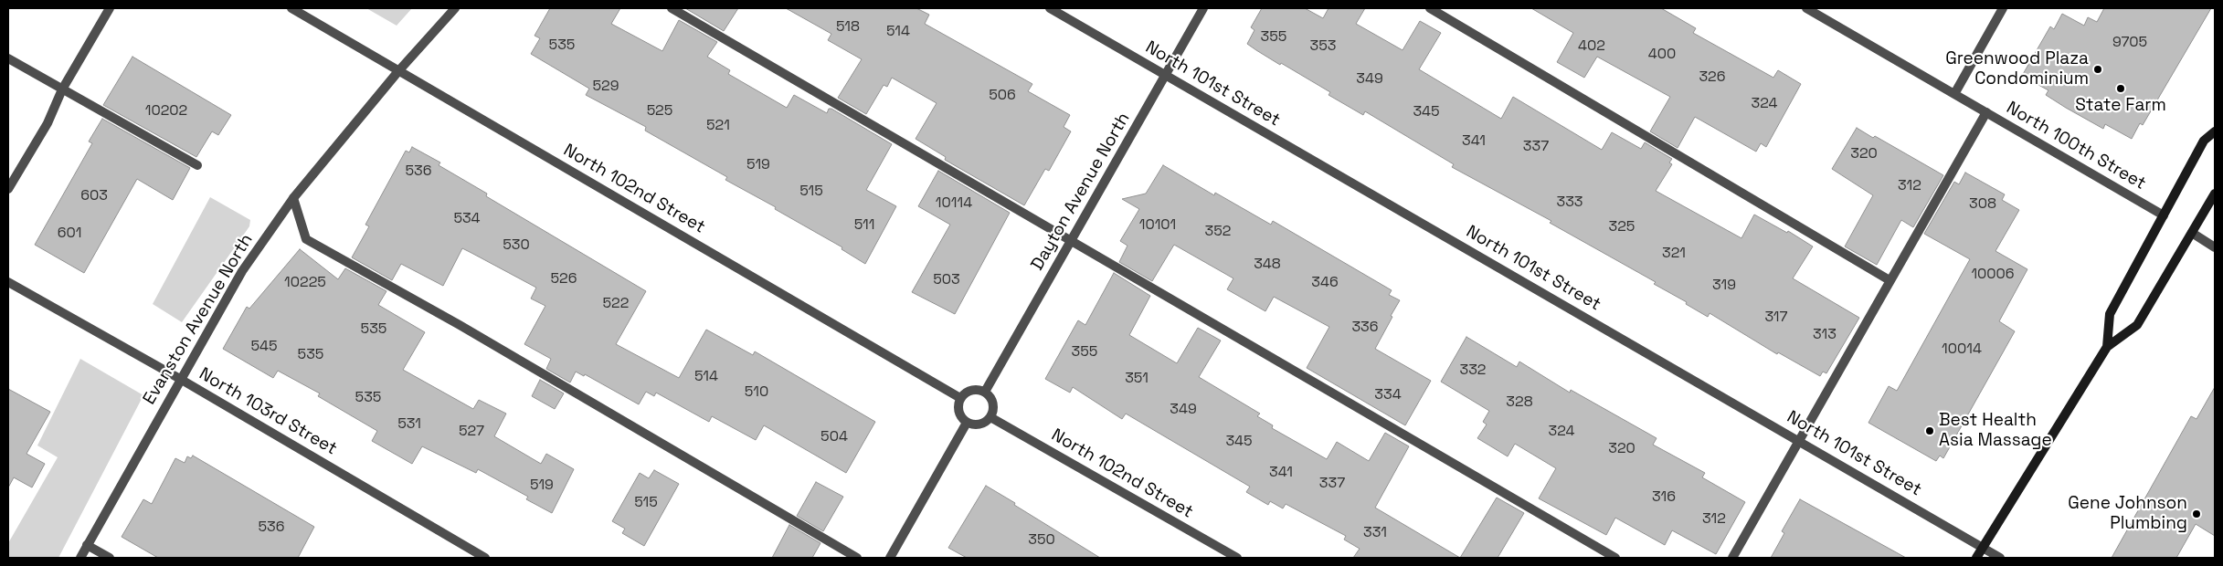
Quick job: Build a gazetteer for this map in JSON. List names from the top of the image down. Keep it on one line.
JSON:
{"streets":{"street":["North 101st Street","North 100th Street","North 102nd Street","Dayton Avenue North","Evanston Avenue North","North 103rd Street"]},"crossings":[["North 101st Street","Dayton Avenue North"],["North 102nd Street","Dayton Avenue North"],["North 102nd Street","Evanston Avenue North"],["Evanston Avenue North","North 103rd Street"]],"places":["Greenwood Plaza Condominium","State Farm","Best Health Asia Massage","Gene Johnson Plumbing"],"house_numbers":["518","514","355","9705","535","353","402","400","326","349","529","506","324","10202","525","345","521","341","337","320","519","536","312","515","603","333","10114","308","534","511","10101","325","352","601","530","321","348","10006","526","503","10225","346","319","522","317","336","535","313","545","10014","355","535","332","514","351","510","334","535","328","349","531","527","324","504","345","320","341","337","519","316","515","312","536","331","350"]}
